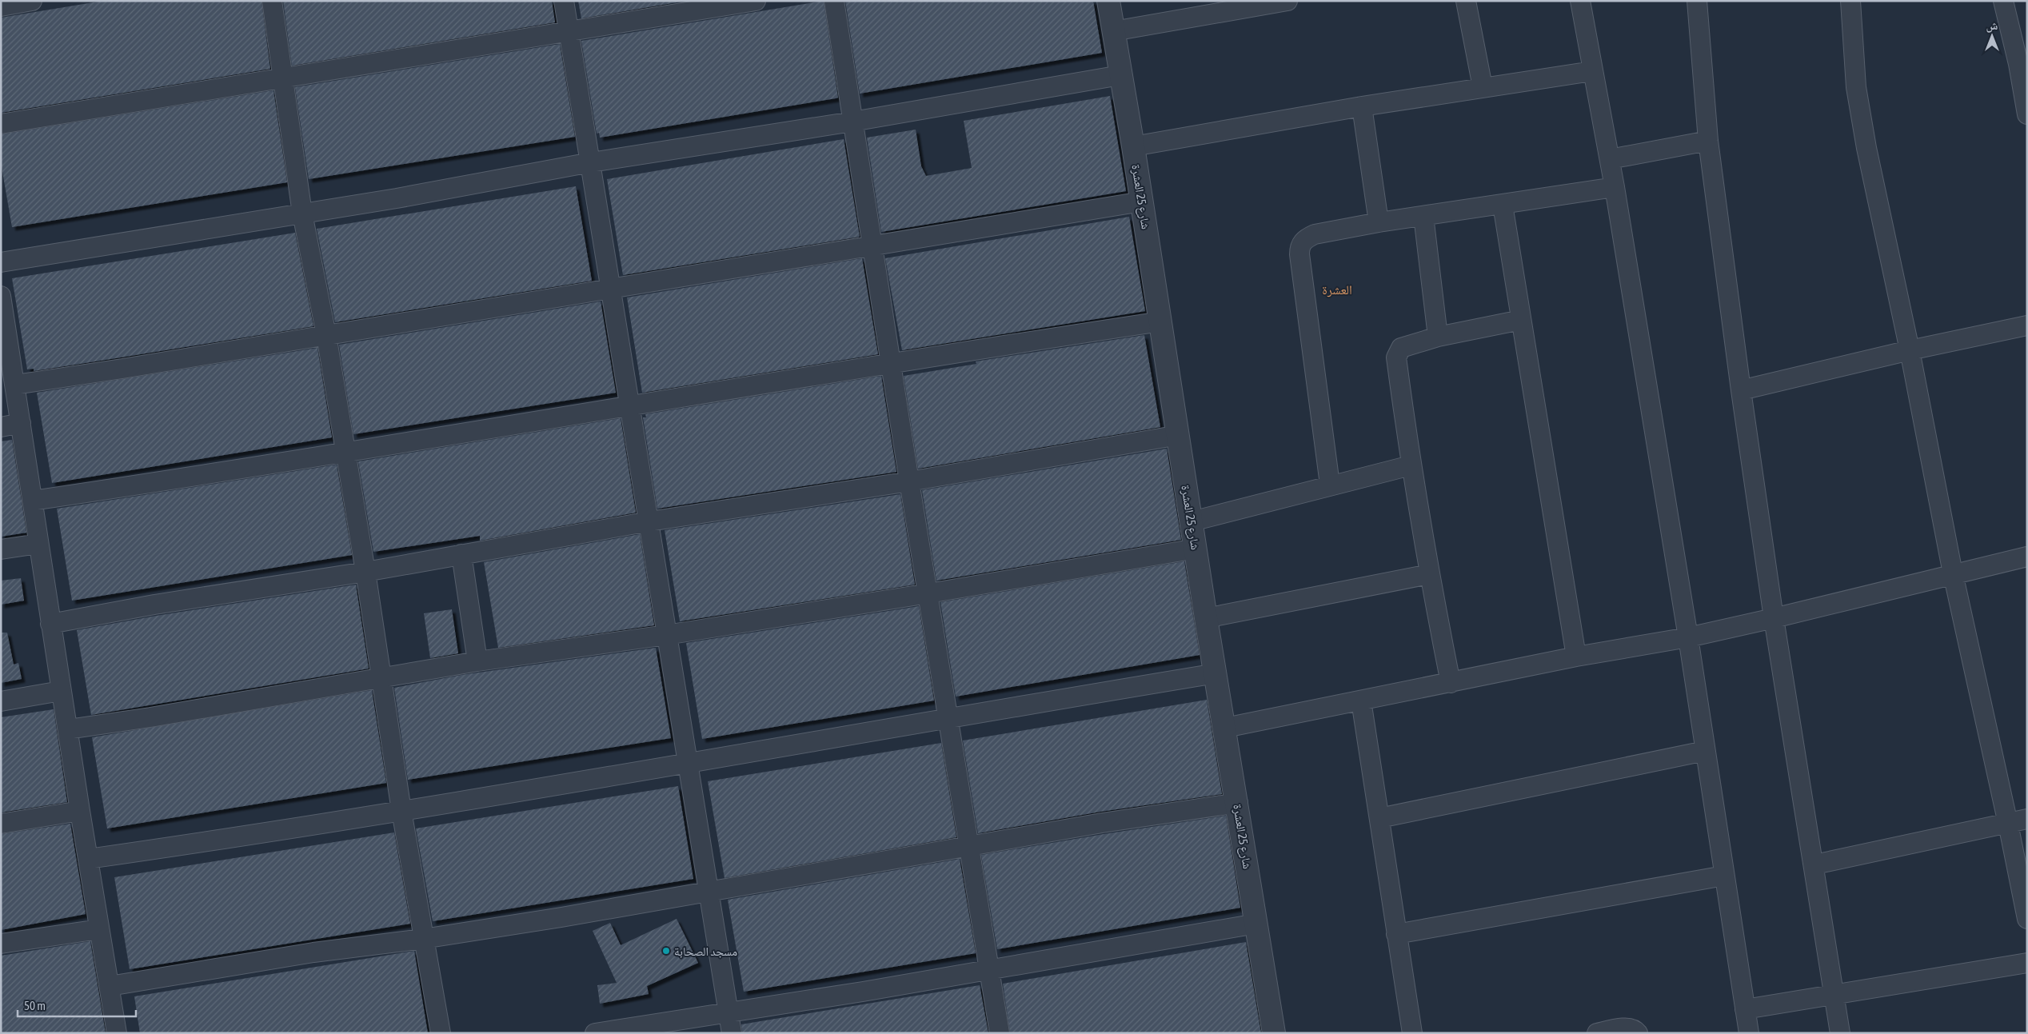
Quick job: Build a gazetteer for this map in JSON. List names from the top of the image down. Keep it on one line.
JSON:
{"streets":{"street":["شارع 25 العشرة"]},"districts":["العشرة"],"places":["مسجد الصحابة"],"scale_bar":"50 m","north":"top"}
